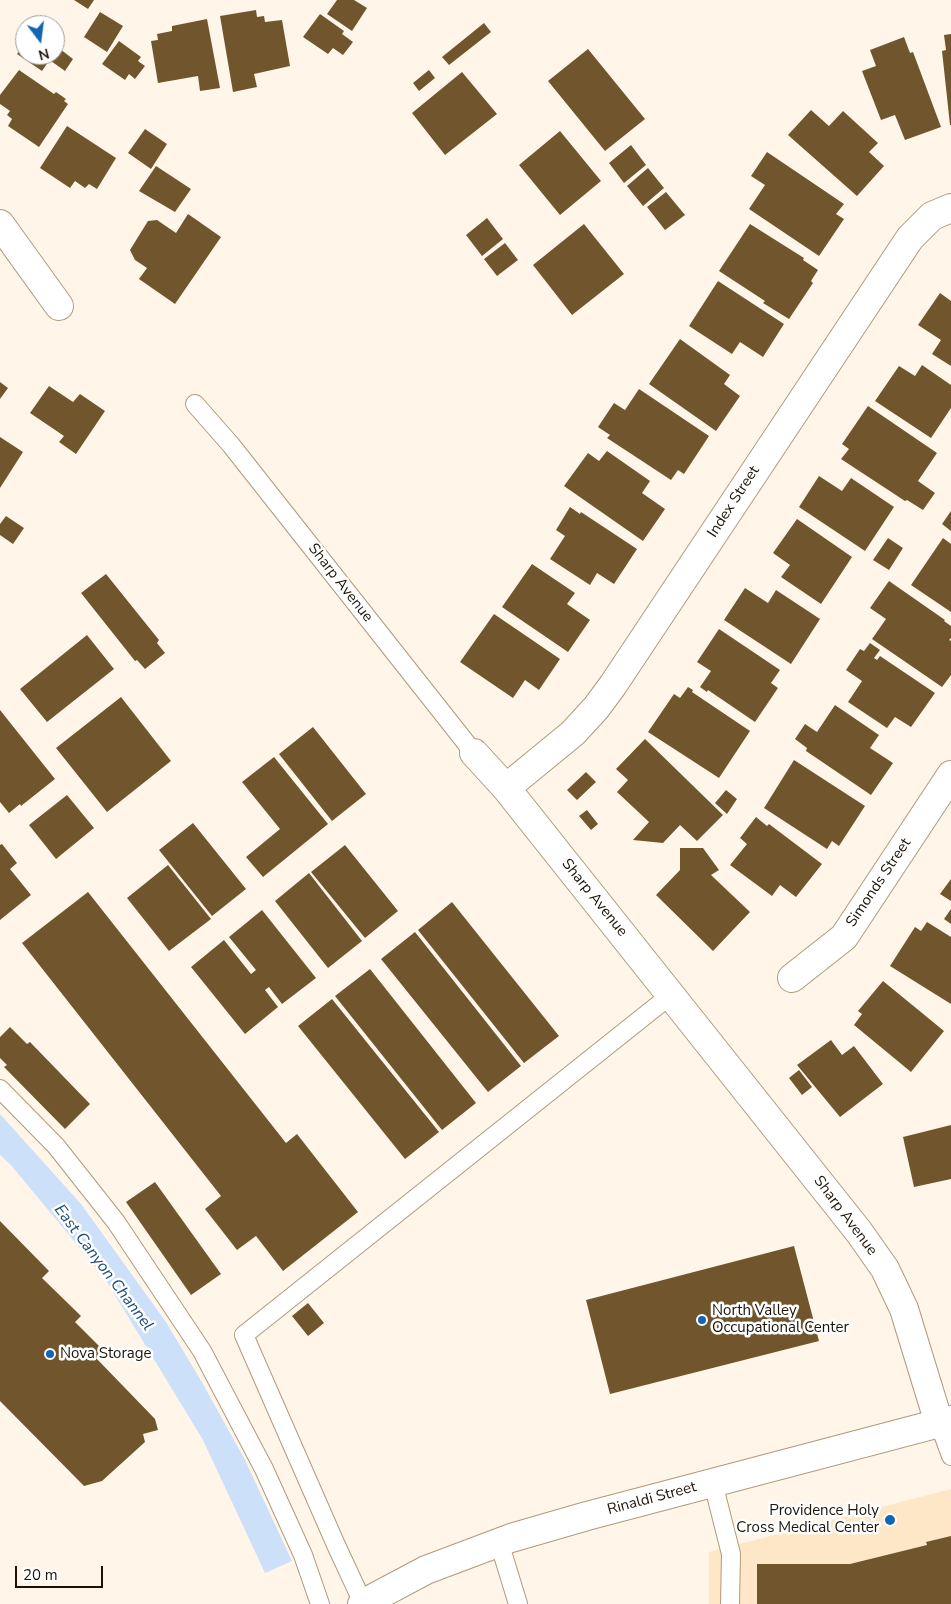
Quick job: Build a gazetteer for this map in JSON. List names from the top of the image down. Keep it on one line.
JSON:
{"streets":{"street":["Index Street","Sharp Avenue","Simonds Street","Rinaldi Street"]},"crossings":[["Index Street","Sharp Avenue"],["Sharp Avenue","Rinaldi Street"]],"water":["East Canyon Channel"],"places":["North Valley Occupational Center","Nova Storage","Providence Holy Cross Medical Center"],"scale_bar":"20 m","north":"bottom"}
